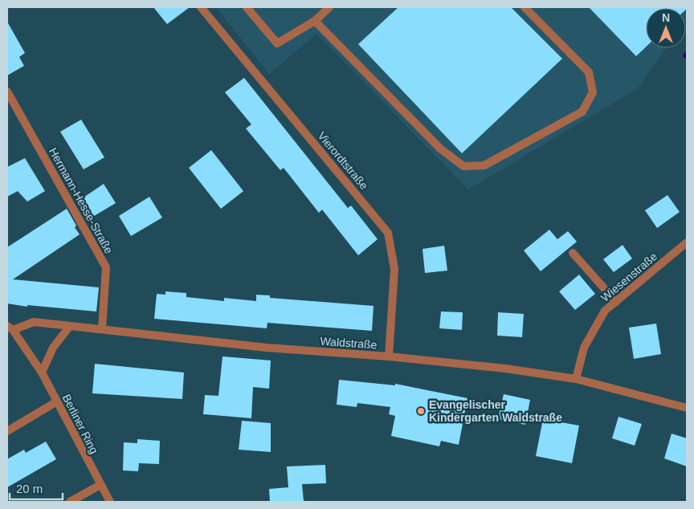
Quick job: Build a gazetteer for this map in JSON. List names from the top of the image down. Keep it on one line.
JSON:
{"streets":{"street":["Vierordtstraße","Hermann-Hesse-Straße","Wiesenstraße","Waldstraße","Berliner Ring"]},"crossings":[["Vierordtstraße","Waldstraße"],["Hermann-Hesse-Straße","Waldstraße"],["Wiesenstraße","Waldstraße"],["Waldstraße","Berliner Ring"]],"places":["Evangelischer Kindergarten Waldstraße"],"scale_bar":"20 m","north":"top"}
